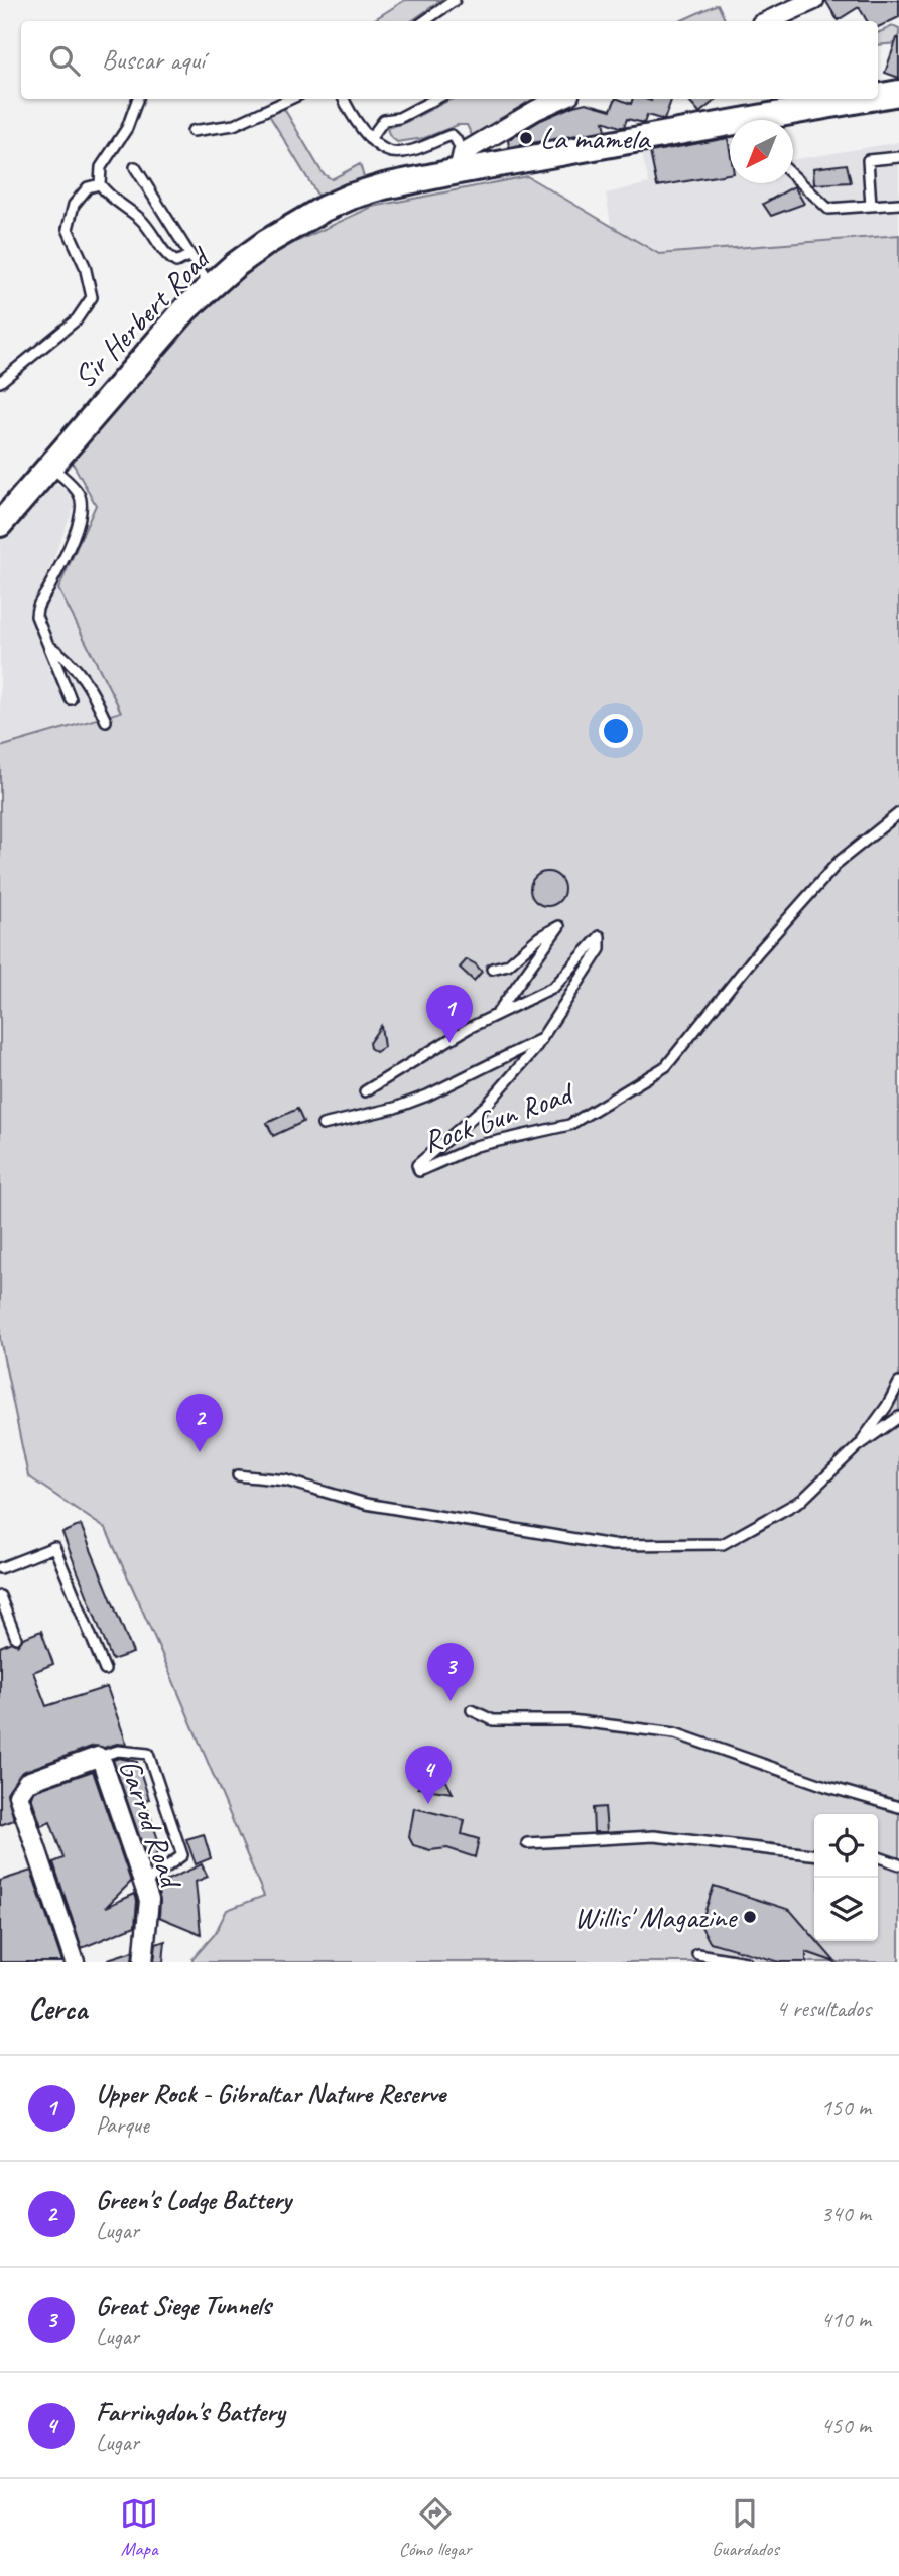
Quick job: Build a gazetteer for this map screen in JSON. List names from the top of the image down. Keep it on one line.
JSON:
{"streets":{"main road":["Sir Herbert Road"],"street":["Garrod Road"],"lane":["Rock Gun Road"]},"places":["La mamela","Willis' Magazine"],"north":"bottom left","page":{"search":"Buscar aquí","pins":["1","2","3","4"],"heading":["Cerca","4 resultados"],"list":[{"mark":"1","name":"Upper Rock - Gibraltar Nature Reserve","note":"Parque","value":"150 m"},{"mark":"2","name":"Green's Lodge Battery","note":"Lugar","value":"340 m"},{"mark":"3","name":"Great Siege Tunnels","note":"Lugar","value":"410 m"},{"mark":"4","name":"Farringdon's Battery","note":"Lugar","value":"450 m"}],"nav":["Mapa","Cómo llegar","Guardados"]}}
